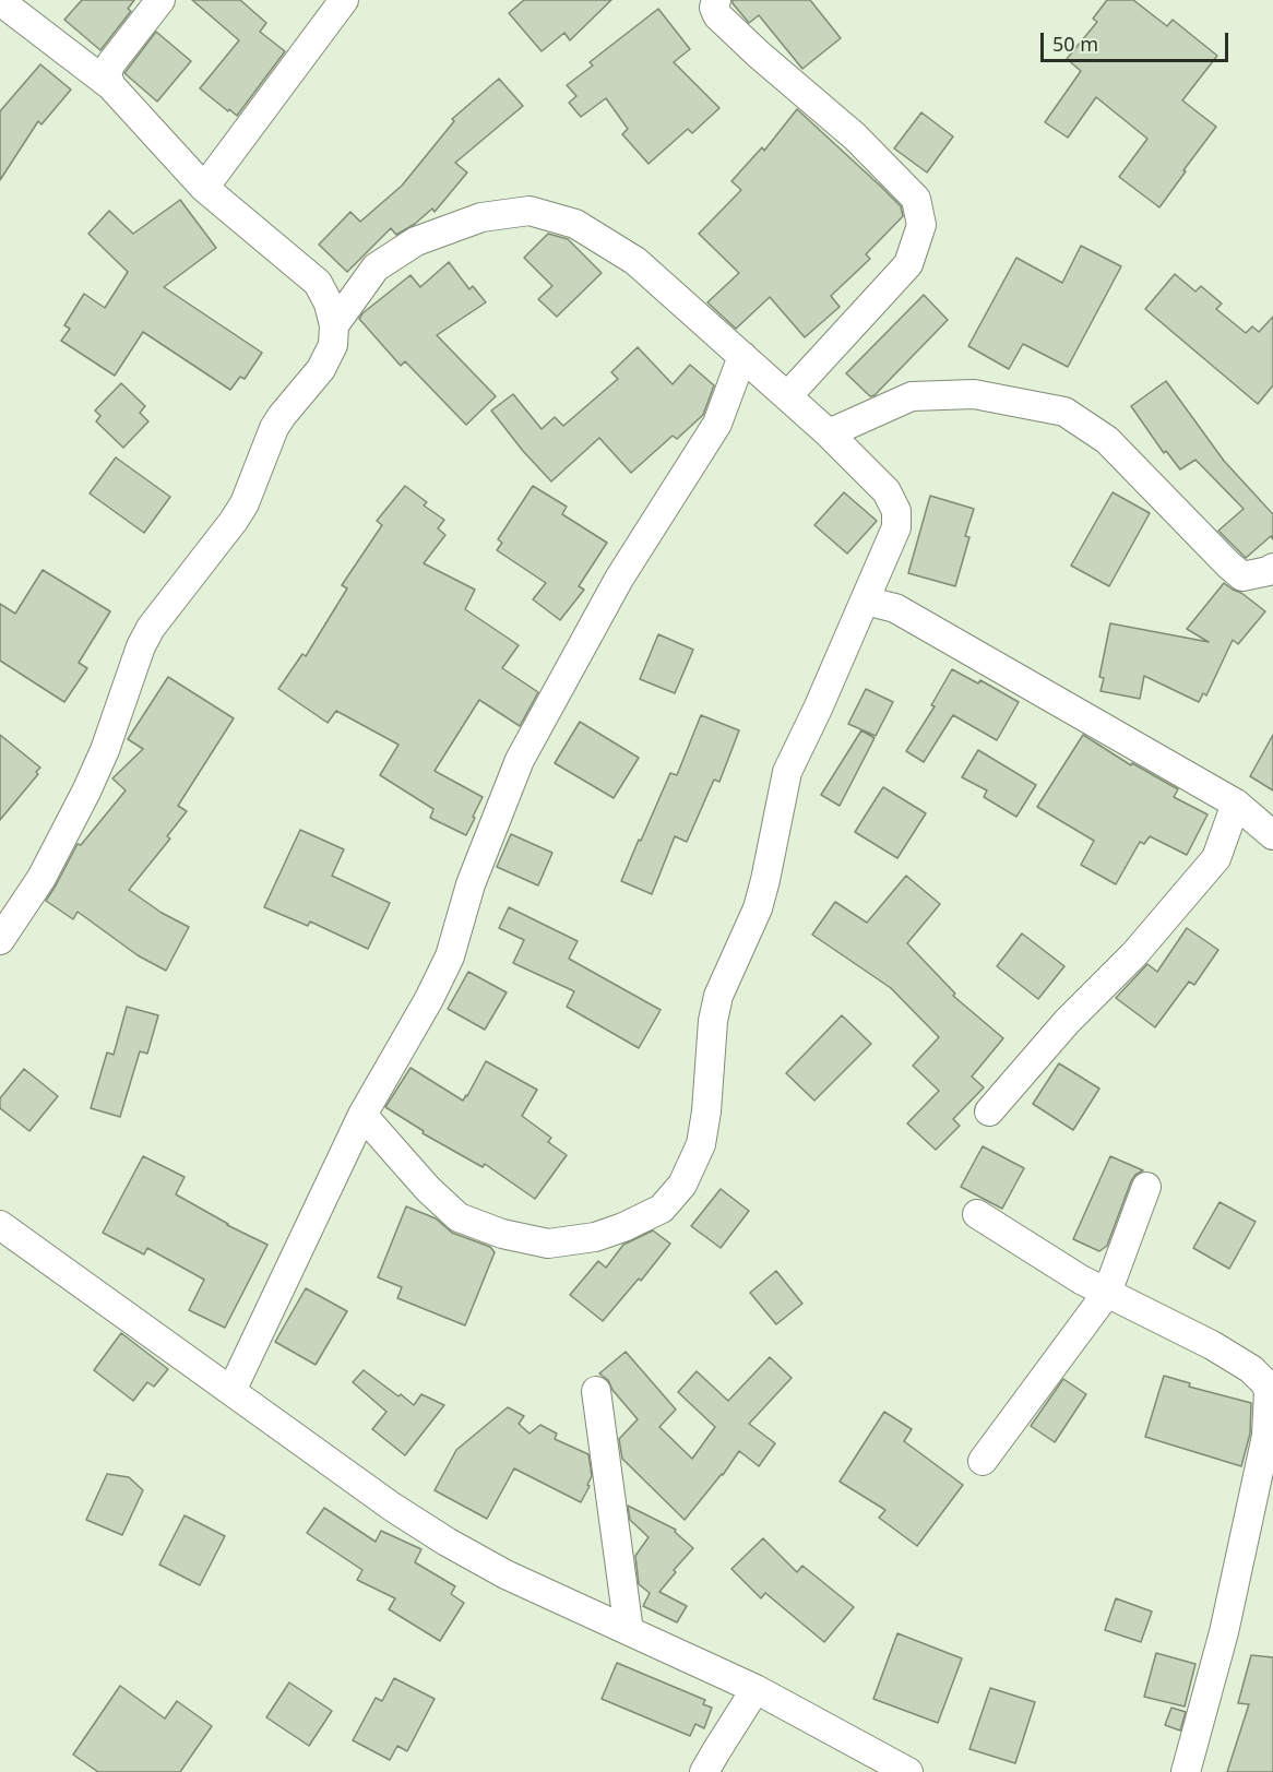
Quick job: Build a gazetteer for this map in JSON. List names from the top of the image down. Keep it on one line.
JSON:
{"scale_bar":"50 m"}
